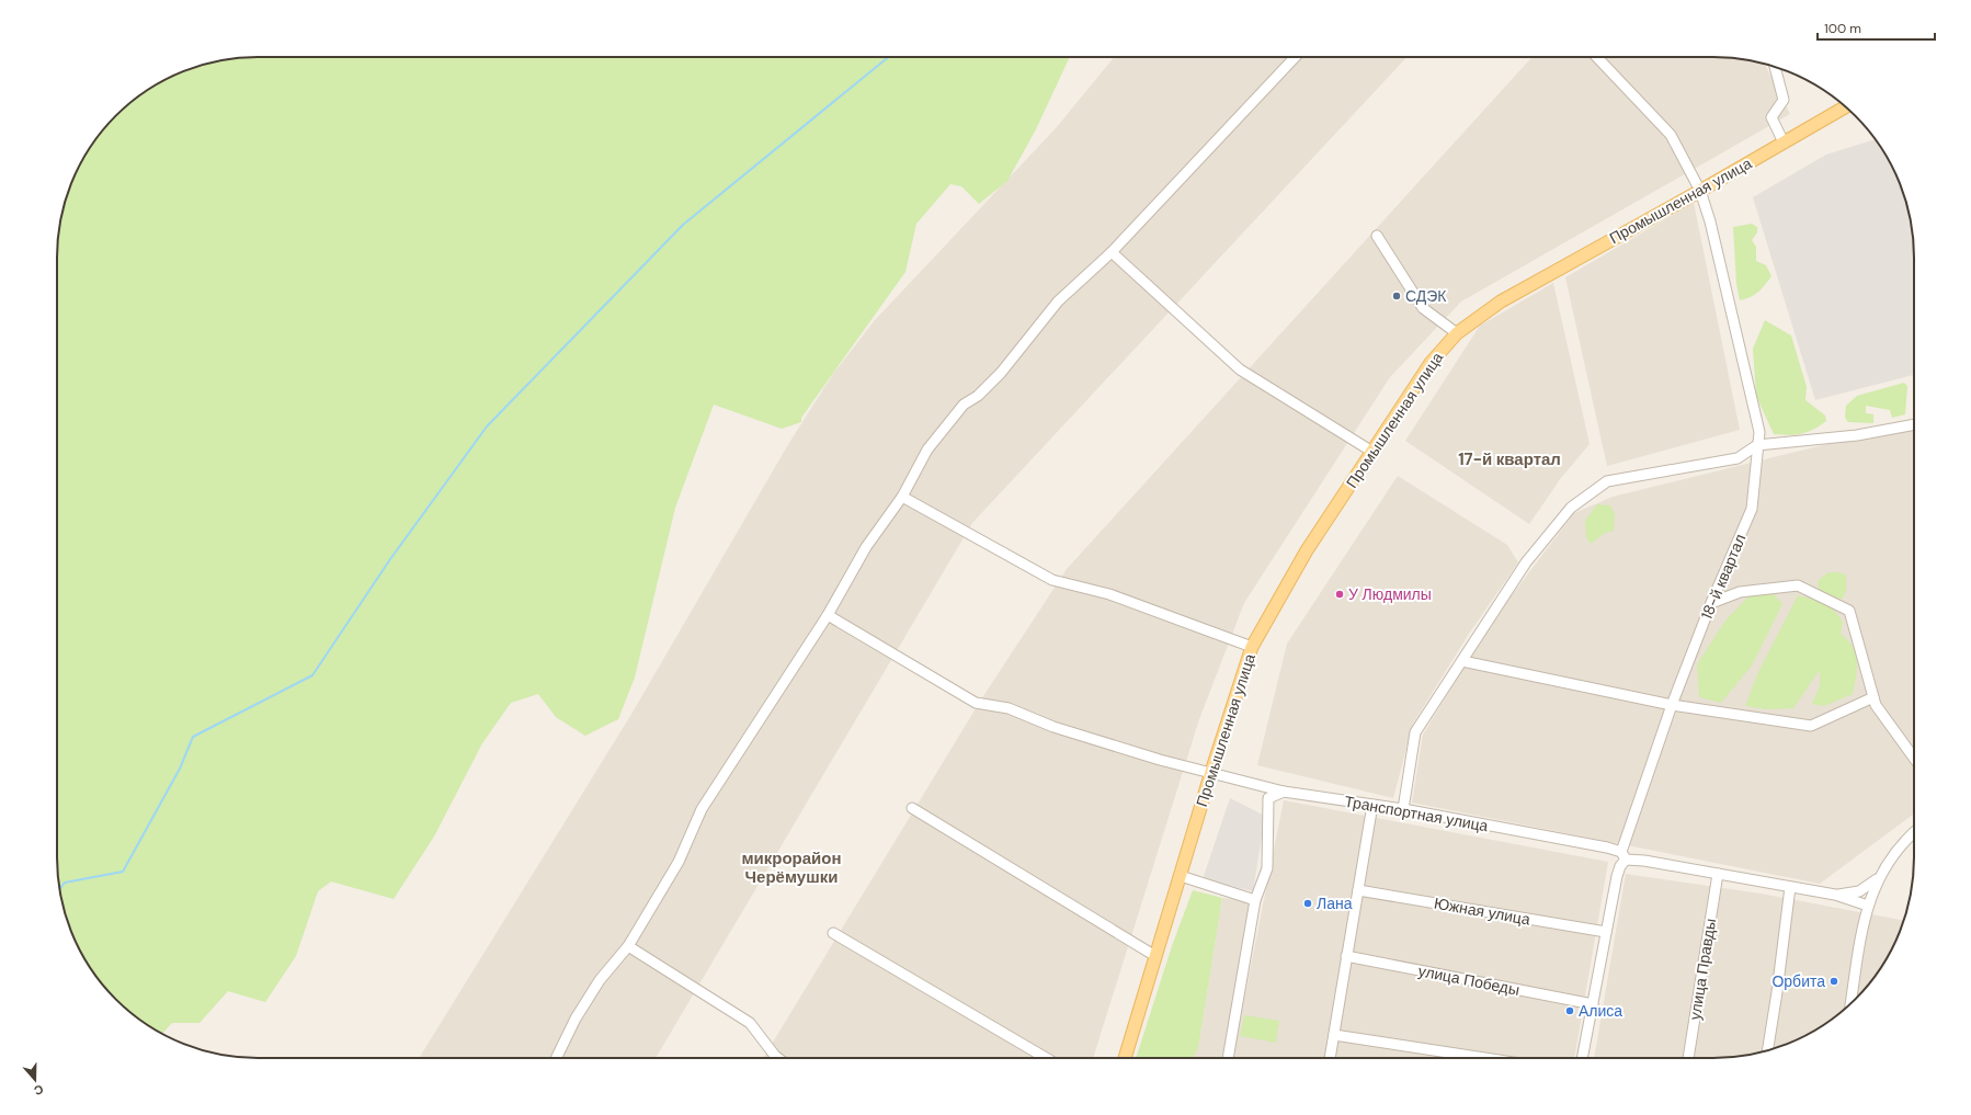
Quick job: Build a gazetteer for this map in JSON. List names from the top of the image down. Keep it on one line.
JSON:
{"streets":{"main road":["Промышленная улица"],"street":["18-й квартал","Транспортная улица","Южная улица","улица Правды","улица Победы"]},"crossings":[["Промышленная улица","18-й квартал"],["Промышленная улица","Транспортная улица"],["18-й квартал","Транспортная улица"],["18-й квартал","Южная улица"],["18-й квартал","улица Победы"],["Транспортная улица","улица Правды"]],"districts":["17-й квартал","микрорайон Черёмушки"],"places":["СДЭК","У Людмилы","Лана","Орбита","Алиса"],"scale_bar":"100 m","north":"bottom"}
